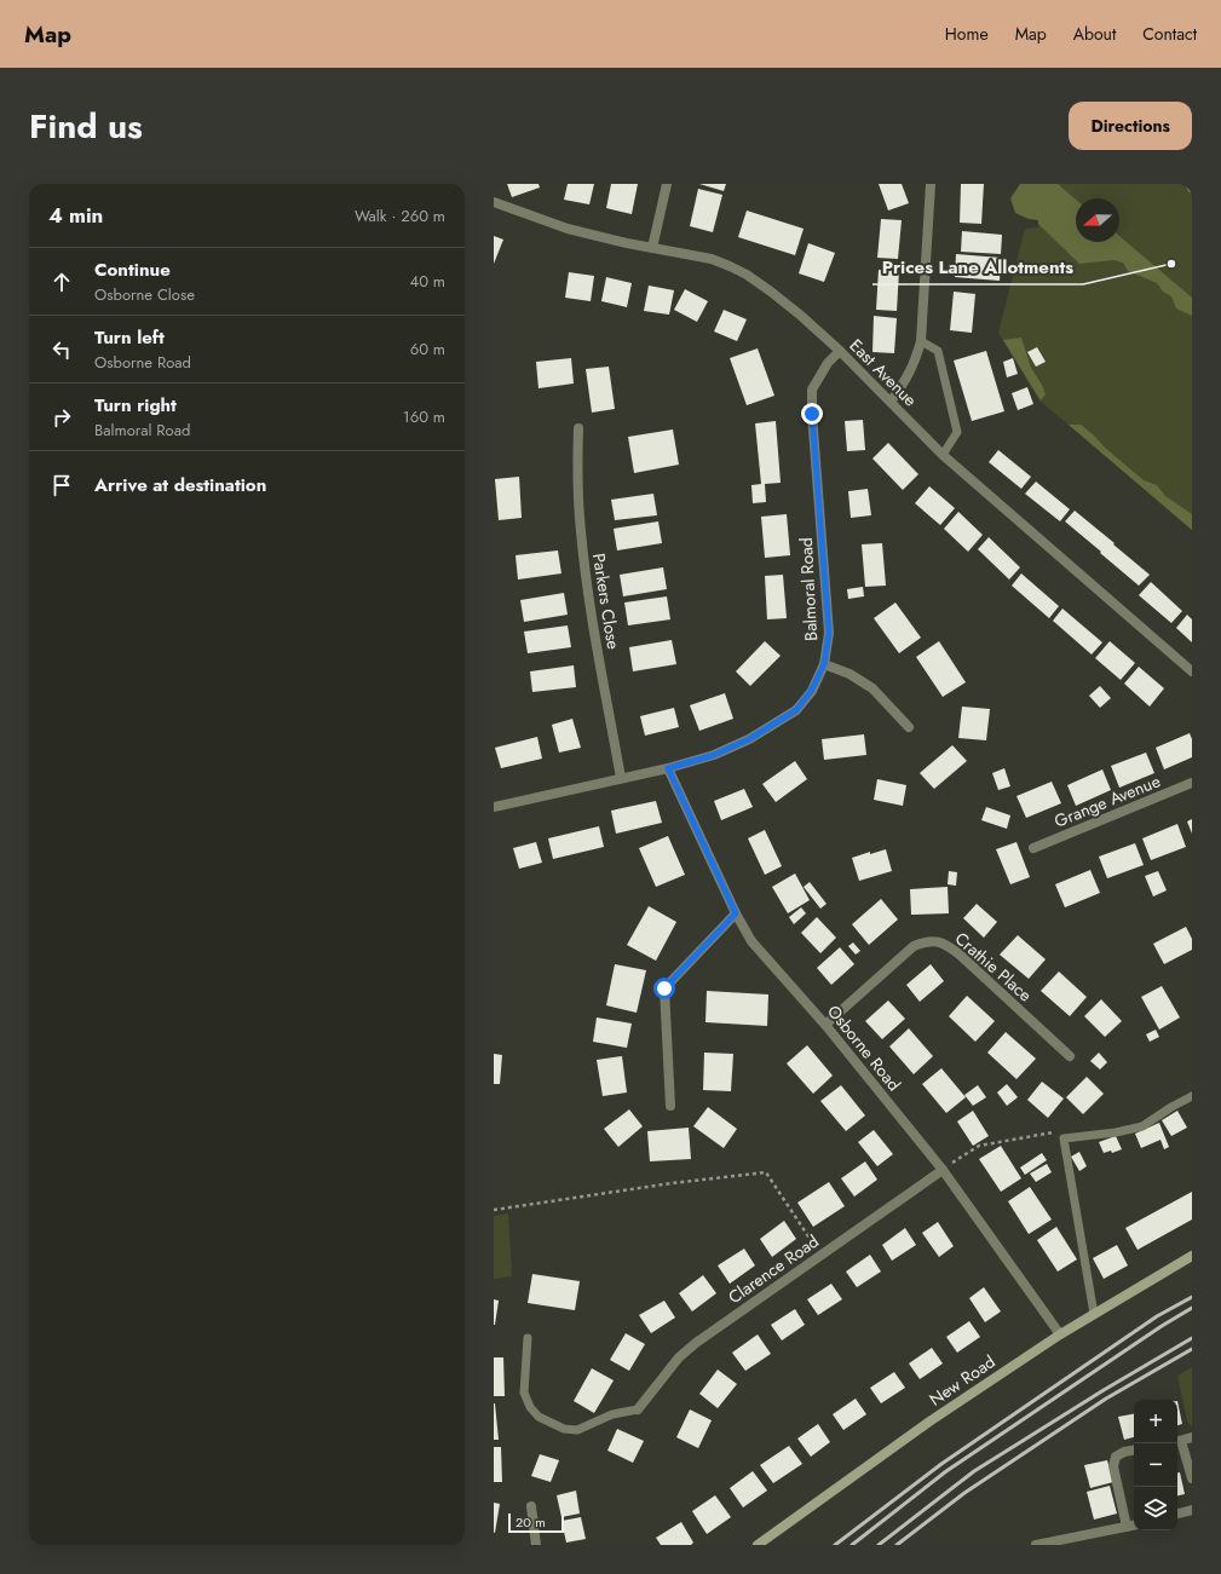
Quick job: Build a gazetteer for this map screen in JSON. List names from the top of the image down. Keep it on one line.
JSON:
{"streets":{"main road":["New Road"],"street":["East Avenue","Balmoral Road","Parkers Close","Grange Avenue","Crathie Place","Osborne Road","Clarence Road"]},"crossings":[["East Avenue","Balmoral Road"],["Balmoral Road","Parkers Close"],["Balmoral Road","Osborne Road"],["Crathie Place","Osborne Road"],["Osborne Road","Clarence Road"],["Osborne Road","New Road"]],"places":["Prices Lane Allotments"],"scale_bar":"20 m","north":"left","page":{"header":"Map","nav":["Home","Map","About","Contact"],"title":"Find us","buttons":"Directions","heading":["4 min","Walk · 260 m"],"list":[["Continue","Osborne Close","40 m"],["Turn left","Osborne Road","60 m"],["Turn right","Balmoral Road","160 m"],"Arrive at destination"],"map_buttons":["+","−"],"scale":"20 m"}}
